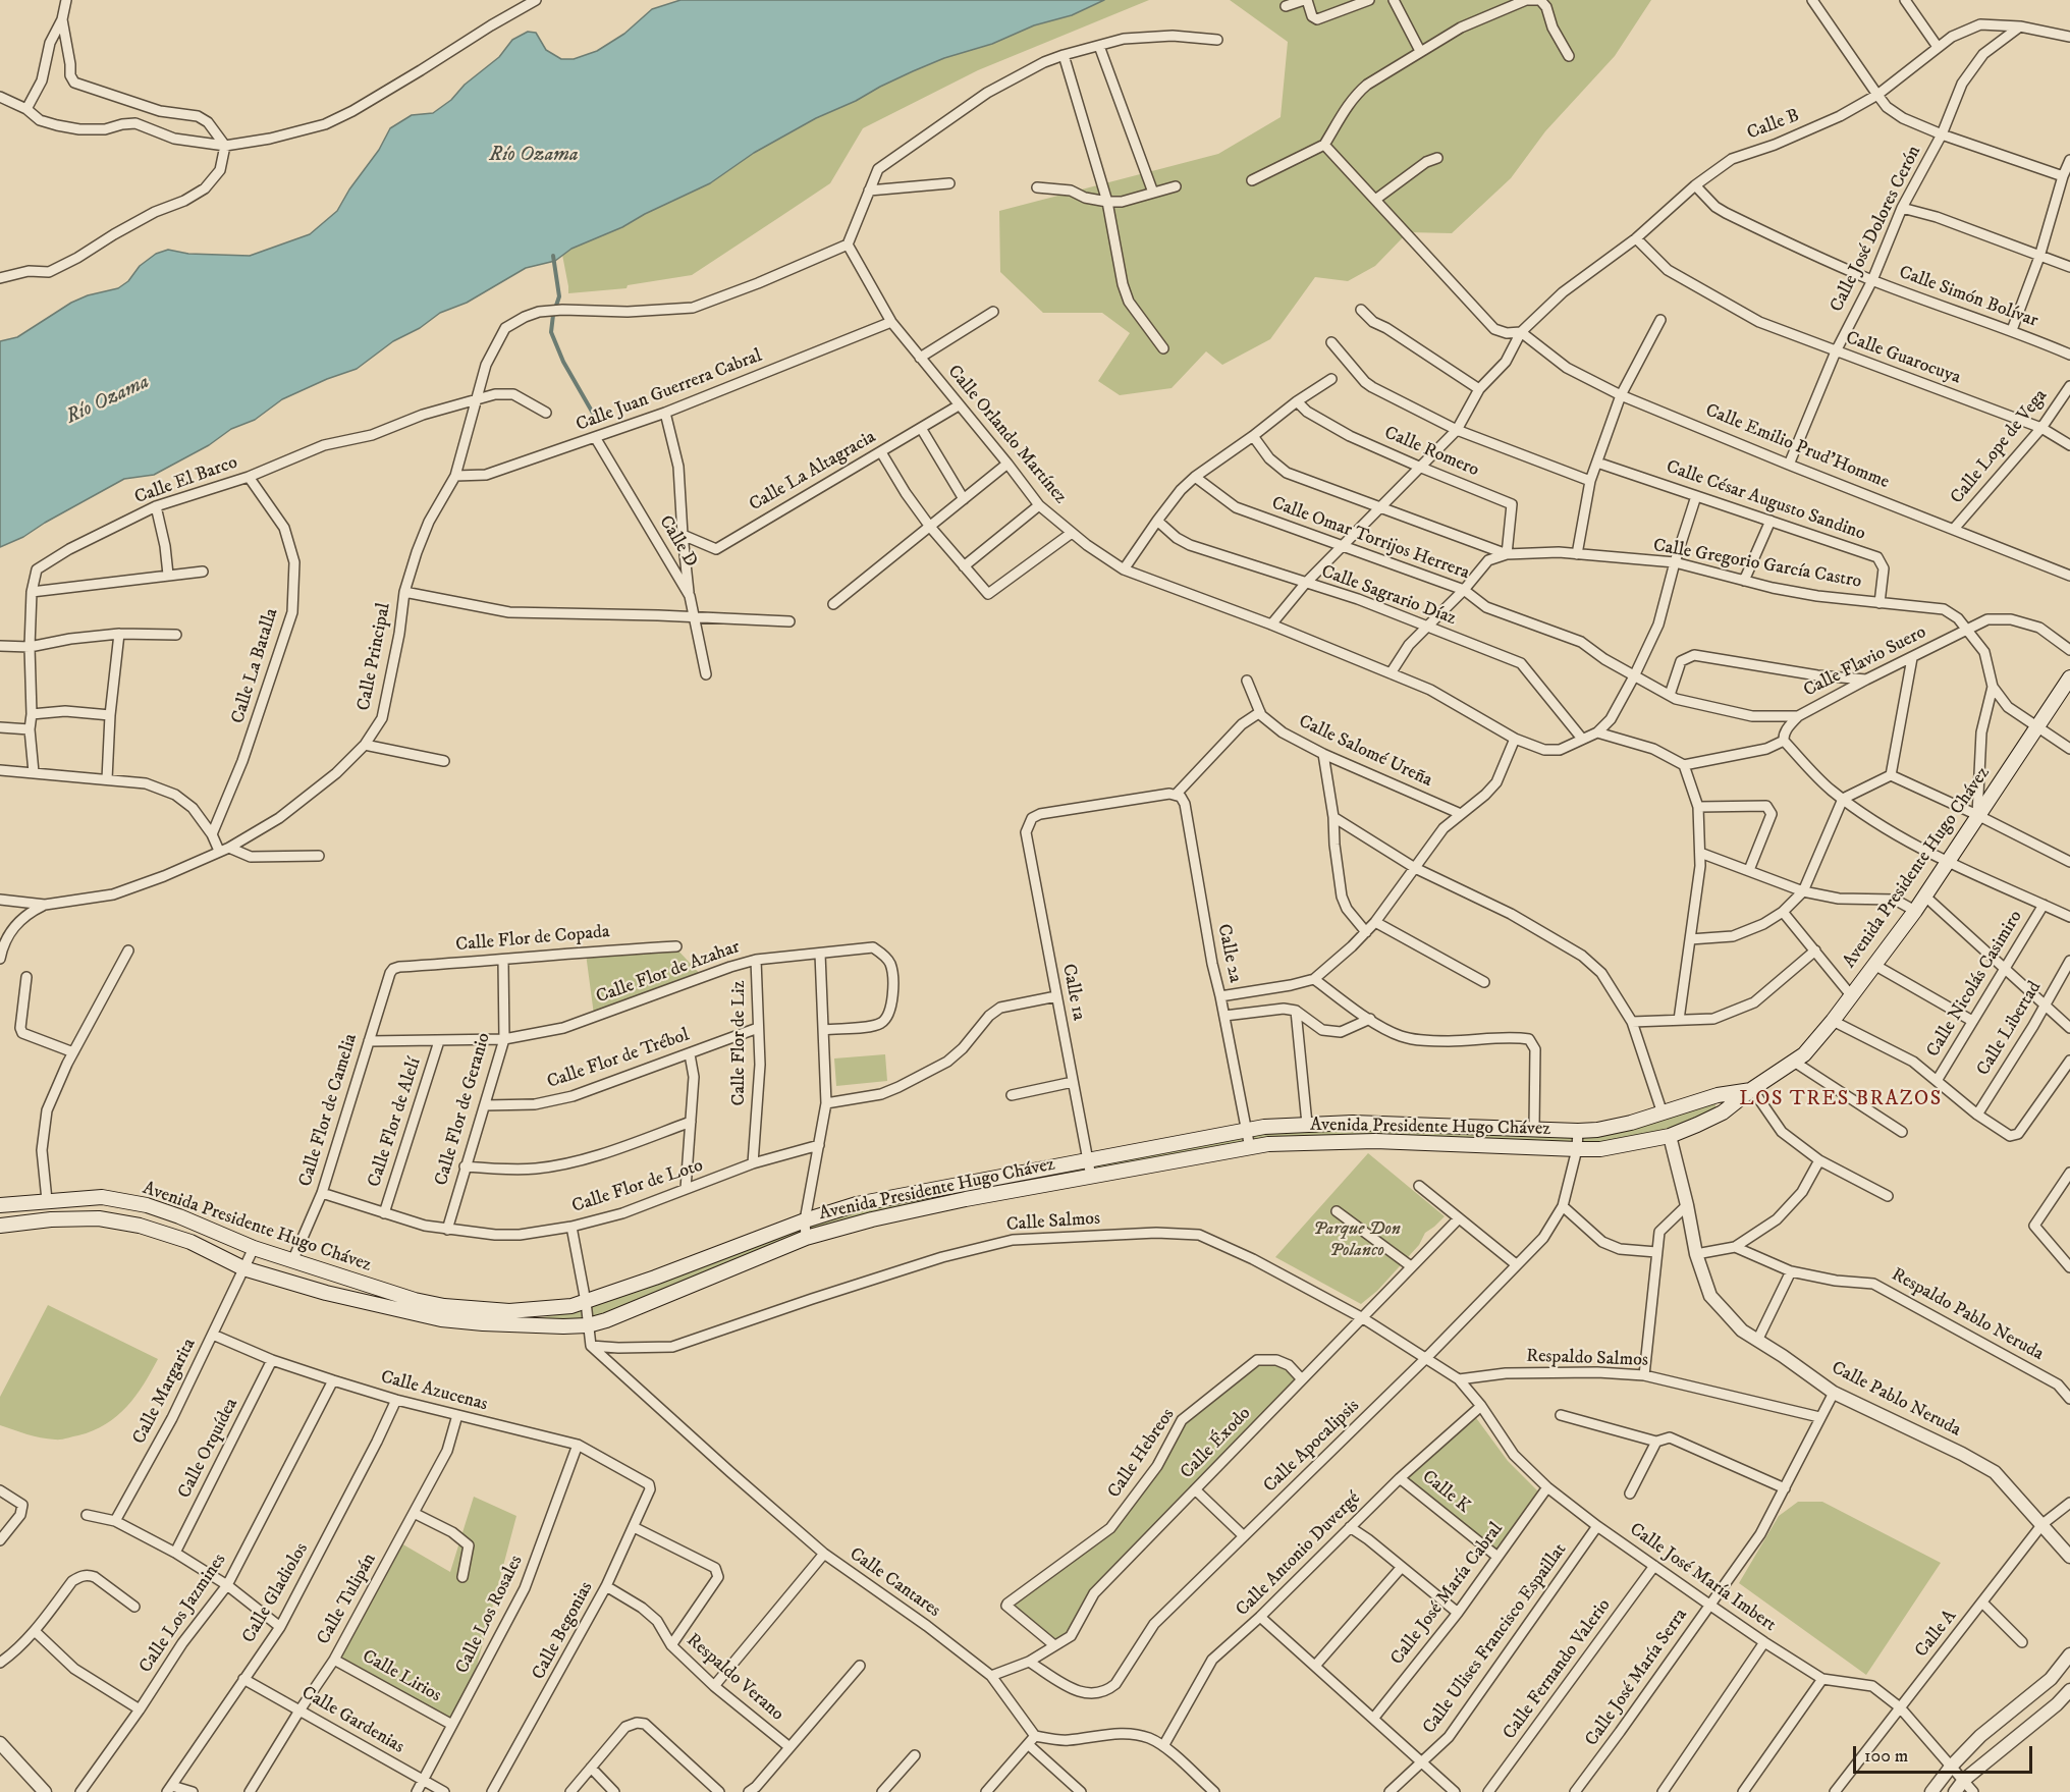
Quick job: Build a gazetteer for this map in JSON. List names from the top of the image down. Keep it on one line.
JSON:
{"streets":{"main road":["Avenida Presidente Hugo Chávez"],"street":["Calle B","Calle José Dolores Cerón","Calle Simón Bolívar","Calle Guarocuya","Calle Juan Guerrera Cabral","Calle Orlando Martínez","Calle Emilio Prud'Homme","Calle Lope de Vega","Calle Romero","Calle La Altagracia","Calle El Barco","Calle César Augusto Sandino","Calle Omar Torrijos Herrera","Calle D","Calle Gregorio García Castro","Calle Sagrario Díaz","Calle Principal","Calle Flavio Suero","Calle La Batalla","Calle Salomé Ureña","Calle Flor de Copada","Calle 2a","Calle Flor de Azahar","Calle Nicolás Casimiro","Calle 1a","Calle Libertad","Calle Flor de Liz","Calle Flor de Trébol","Calle Flor de Geranio","Calle Flor de Camelia","Calle Flor de Alelí","Calle Flor de Loto","Calle Salmos","Respaldo Pablo Neruda","Respaldo Salmos","Calle Margarita","Calle Azucenas","Calle Pablo Neruda","Calle Éxodo","Calle Apocalipsis","Calle Orquídea","Calle Hebreos","Calle K","Calle Antonio Duvergé","Calle José María Imbert","Calle Cantares","Calle Gladiolos","Calle José María Cabral","Calle Tulipán","Calle Los Jazmines","Calle Los Rosales","Calle Begonias","Calle A","Calle Ulises Francisco Espaillat","Calle Fernando Valerio","Calle Lirios","Respaldo Verano","Calle José María Serra","Calle Gardenias"]},"crossings":[["Calle B","Calle José Dolores Cerón"],["Calle B","Calle Simón Bolívar"],["Calle B","Calle Guarocuya"],["Calle B","Calle Orlando Martínez"],["Calle B","Calle Emilio Prud'Homme"],["Calle B","Calle Romero"],["Calle B","Calle Omar Torrijos Herrera"],["Calle B","Calle Gregorio García Castro"],["Calle B","Calle Sagrario Díaz"],["Calle José Dolores Cerón","Calle Simón Bolívar"],["Calle José Dolores Cerón","Calle Guarocuya"],["Calle José Dolores Cerón","Calle Emilio Prud'Homme"],["Calle Guarocuya","Calle Lope de Vega"],["Calle Juan Guerrera Cabral","Calle Orlando Martínez"],["Calle Juan Guerrera Cabral","Calle D"],["Calle Juan Guerrera Cabral","Calle Principal"],["Calle Orlando Martínez","Calle La Altagracia"],["Calle Orlando Martínez","Calle Sagrario Díaz"],["Calle Orlando Martínez","Calle Principal"],["Calle Emilio Prud'Homme","Calle Lope de Vega"],["Calle Romero","Calle Gregorio García Castro"],["Calle El Barco","Calle Principal"],["Calle El Barco","Calle La Batalla"],["Calle César Augusto Sandino","Calle Gregorio García Castro"],["Calle Omar Torrijos Herrera","Calle Flavio Suero"],["Calle Gregorio García Castro","Calle Flavio Suero"],["Calle Gregorio García Castro","Avenida Presidente Hugo Chávez"],["Avenida Presidente Hugo Chávez","Calle 2a"],["Avenida Presidente Hugo Chávez","Calle 1a"],["Avenida Presidente Hugo Chávez","Calle Flor de Camelia"],["Avenida Presidente Hugo Chávez","Calle Margarita"],["Avenida Presidente Hugo Chávez","Calle Pablo Neruda"],["Avenida Presidente Hugo Chávez","Calle Apocalipsis"],["Calle Flor de Copada","Calle Flor de Geranio"],["Calle Flor de Copada","Calle Flor de Camelia"],["Calle 2a","Calle 1a"],["Calle Flor de Azahar","Calle Flor de Liz"],["Calle Flor de Azahar","Calle Flor de Geranio"],["Calle Flor de Azahar","Calle Flor de Camelia"],["Calle Flor de Azahar","Calle Flor de Alelí"],["Calle Flor de Liz","Calle Flor de Trébol"],["Calle Flor de Liz","Calle Flor de Loto"],["Calle Flor de Trébol","Calle Flor de Geranio"],["Calle Flor de Geranio","Calle Flor de Loto"],["Calle Flor de Camelia","Calle Flor de Loto"],["Calle Flor de Alelí","Calle Flor de Loto"],["Calle Salmos","Respaldo Salmos"],["Calle Salmos","Calle Éxodo"],["Calle Salmos","Calle Apocalipsis"],["Calle Salmos","Calle José María Imbert"],["Calle Salmos","Calle Cantares"],["Respaldo Salmos","Calle José María Imbert"],["Respaldo Salmos","Calle José María Serra"],["Calle Margarita","Calle Azucenas"],["Calle Azucenas","Calle Orquídea"],["Calle Azucenas","Calle Gladiolos"],["Calle Azucenas","Calle Tulipán"],["Calle Azucenas","Calle Los Jazmines"],["Calle Azucenas","Calle Los Rosales"],["Calle Azucenas","Calle Begonias"],["Calle Pablo Neruda","Calle A"],["Calle Pablo Neruda","Calle José María Serra"],["Calle Éxodo","Calle Apocalipsis"],["Calle Éxodo","Calle Hebreos"],["Calle Éxodo","Calle Cantares"],["Calle K","Calle Antonio Duvergé"],["Calle K","Calle José María Cabral"],["Calle Antonio Duvergé","Calle José María Imbert"],["Calle José María Imbert","Calle José María Cabral"],["Calle José María Imbert","Calle A"],["Calle José María Imbert","Calle Ulises Francisco Espaillat"],["Calle José María Imbert","Calle Fernando Valerio"],["Calle José María Imbert","Calle José María Serra"],["Calle Gladiolos","Calle Gardenias"],["Calle Tulipán","Calle Lirios"],["Calle Tulipán","Calle Gardenias"],["Calle Los Rosales","Calle Lirios"],["Calle Los Rosales","Calle Gardenias"],["Calle Begonias","Respaldo Verano"]],"districts":["LOS TRES BRAZOS"],"water":["Río Ozama"],"parks":["Parque Don Polanco"],"scale_bar":"100 m"}
